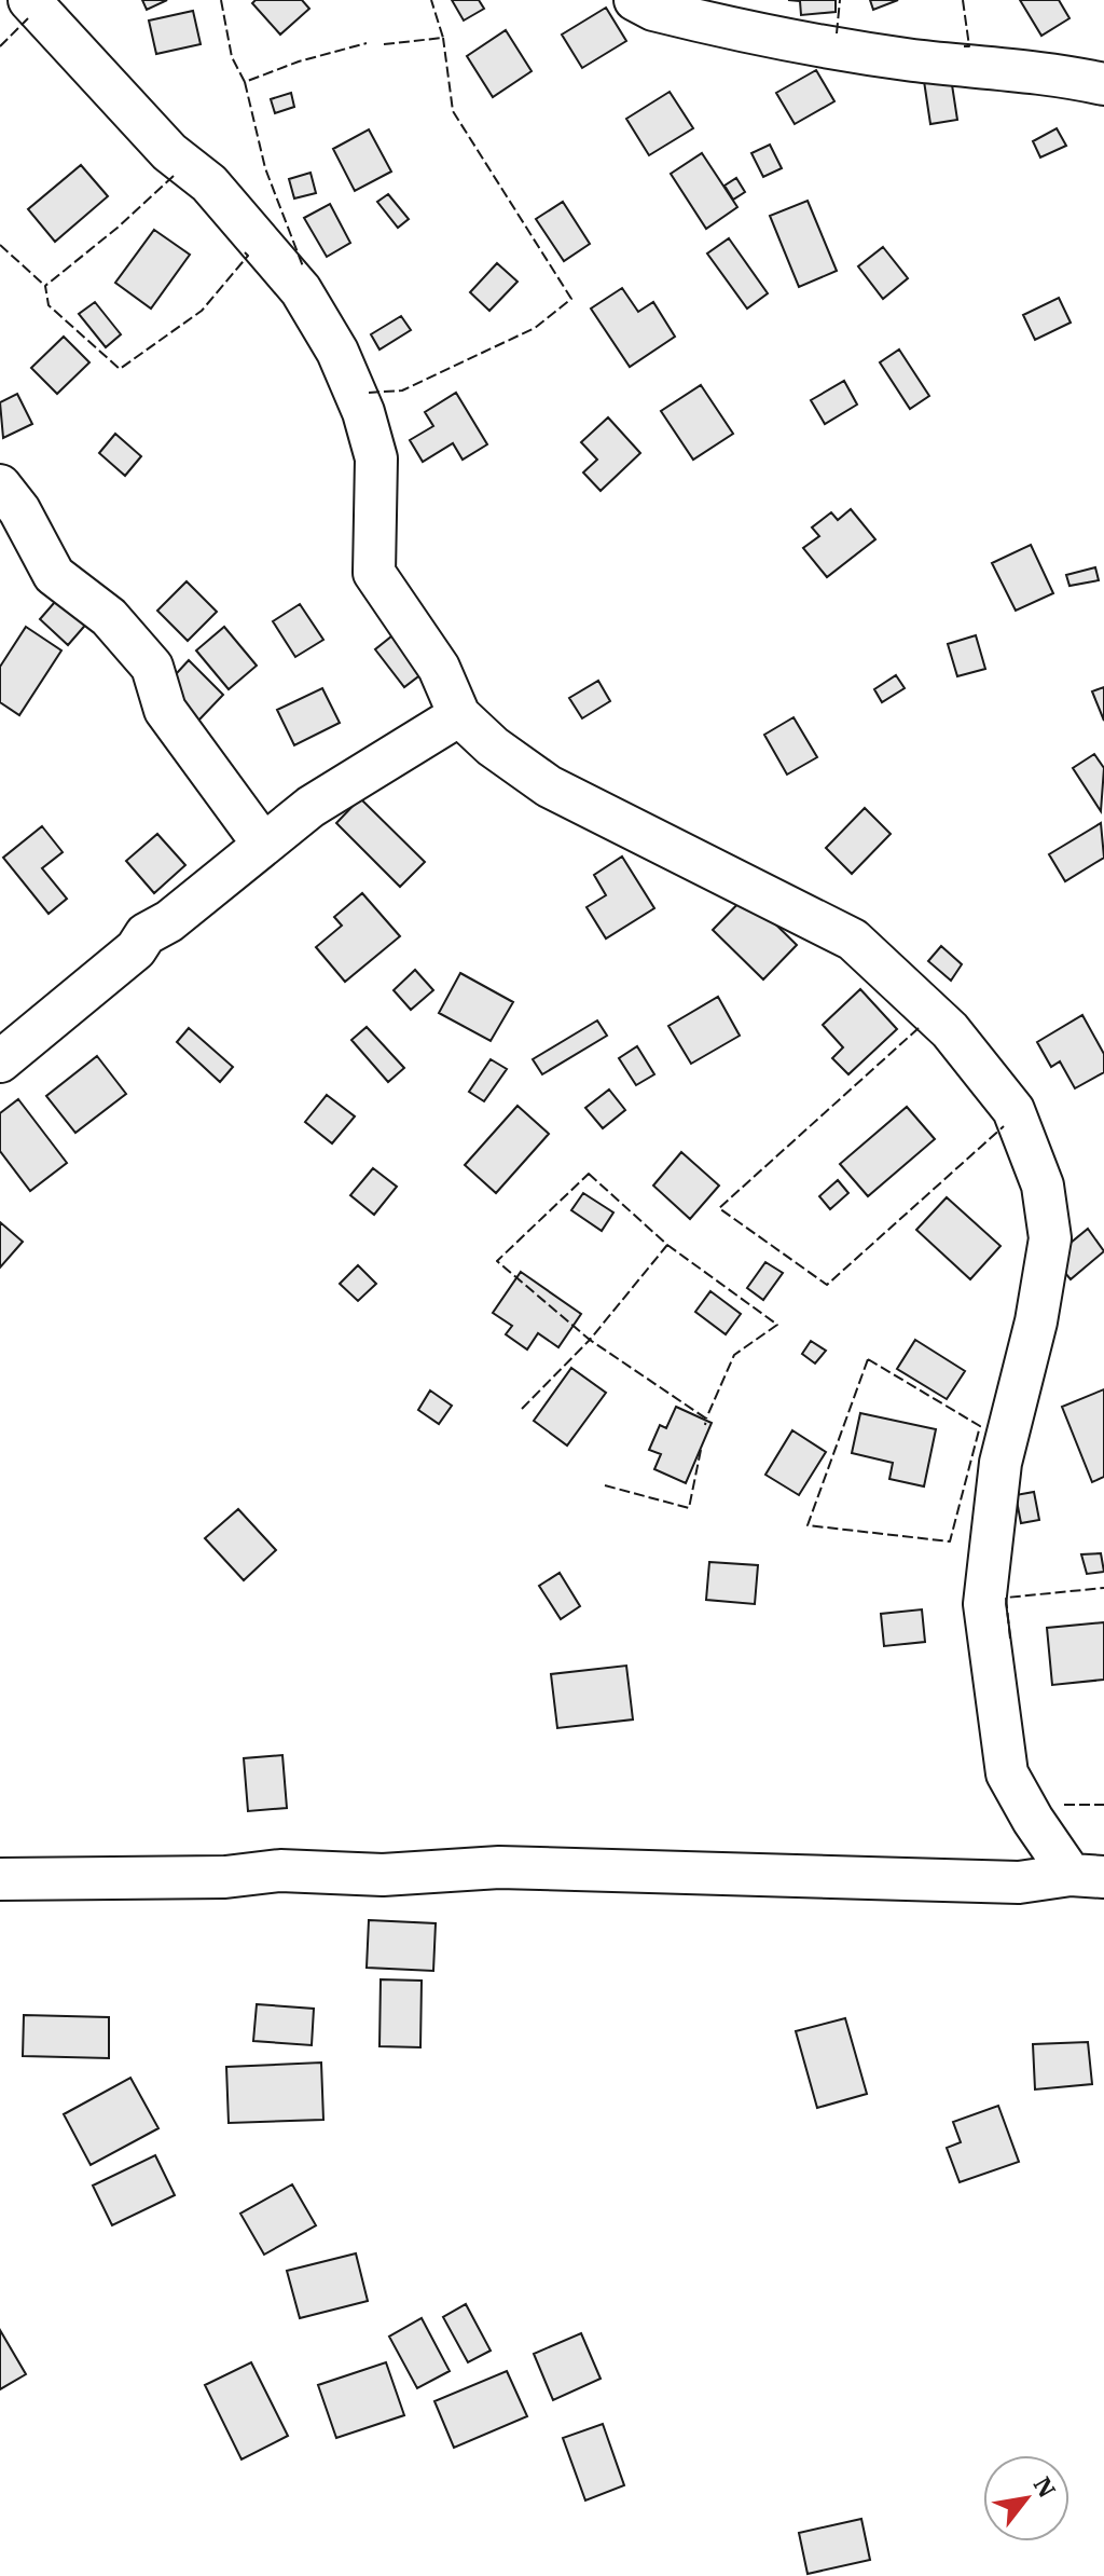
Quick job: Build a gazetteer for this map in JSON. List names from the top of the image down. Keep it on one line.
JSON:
{"north":"top right"}
